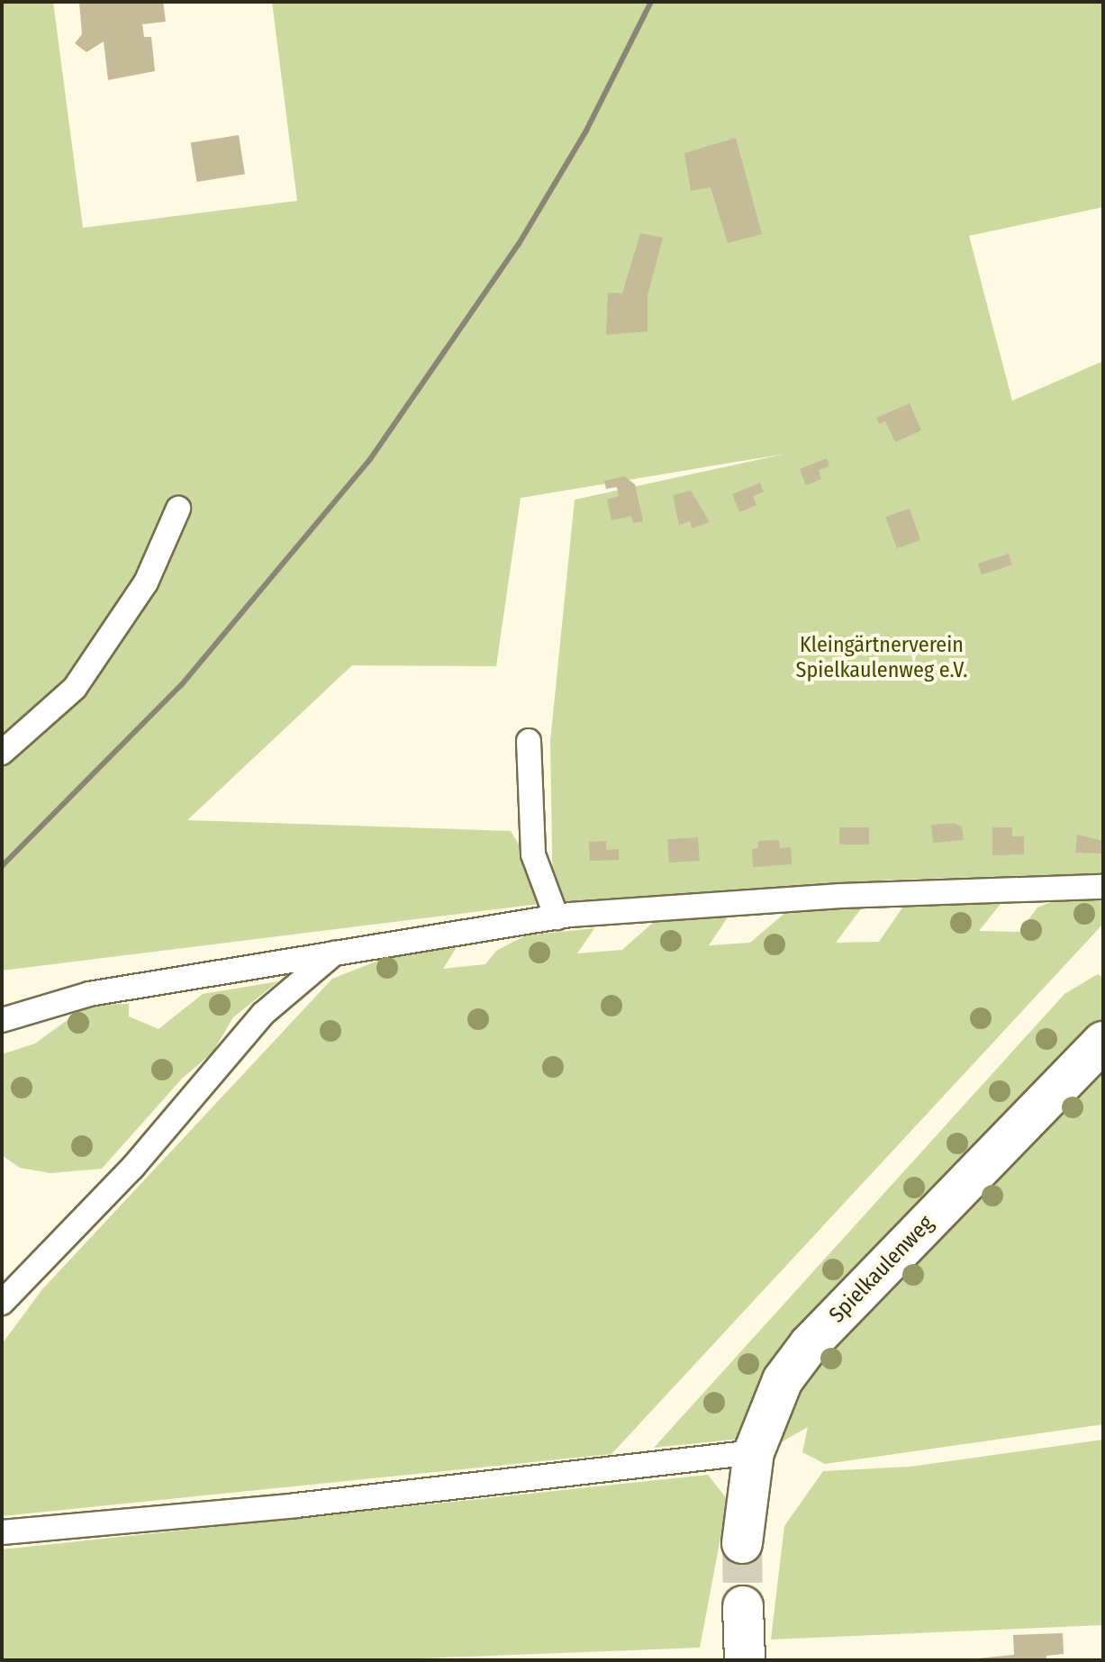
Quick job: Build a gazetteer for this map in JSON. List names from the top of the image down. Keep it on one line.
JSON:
{"streets":{"street":["Spielkaulenweg"]},"parks":["Kleingärtnerverein Spielkaulenweg e.V."]}
